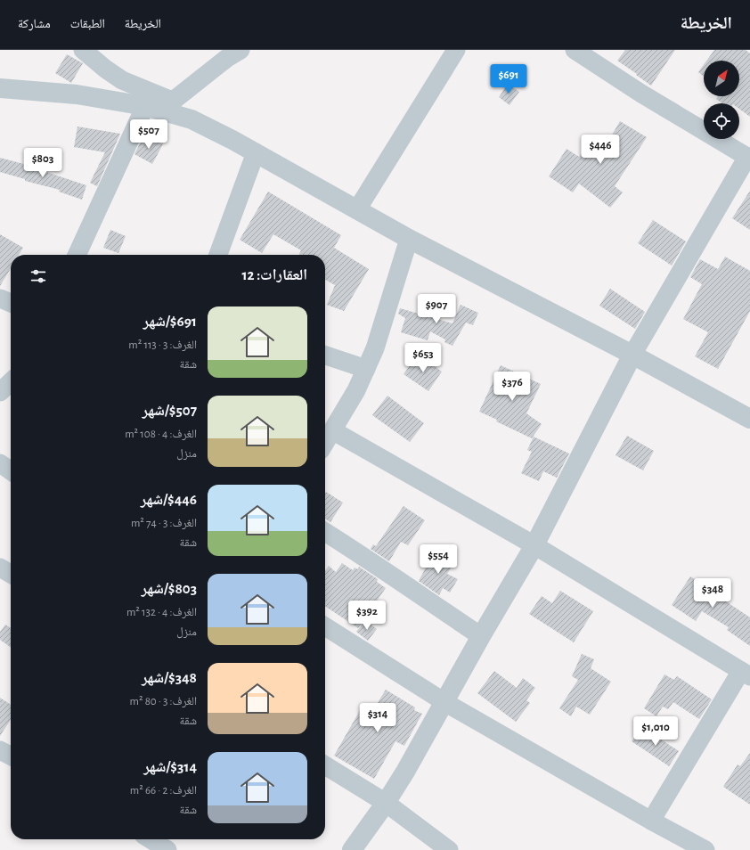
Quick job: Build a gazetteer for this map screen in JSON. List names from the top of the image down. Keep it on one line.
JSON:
{"north":"top right","page":{"header":"الخريطة","nav":["الخريطة","الطبقات","مشاركة"],"price":["$691","$507","$446","$803","$907","$653","$376","$554","$348","$392","$314","$1,010"],"heading":"العقارات: 12","list":[{"name":"$691/شهر","note":"الغرف: 3 · 113 m² · شقة"},{"name":"$507/شهر","note":"الغرف: 4 · 108 m² · منزل"},{"name":"$446/شهر","note":"الغرف: 3 · 74 m² · شقة"},{"name":"$803/شهر","note":"الغرف: 4 · 132 m² · منزل"},{"name":"$348/شهر","note":"الغرف: 3 · 80 m² · شقة"},{"name":"$314/شهر","note":"الغرف: 2 · 66 m² · شقة"}]}}
